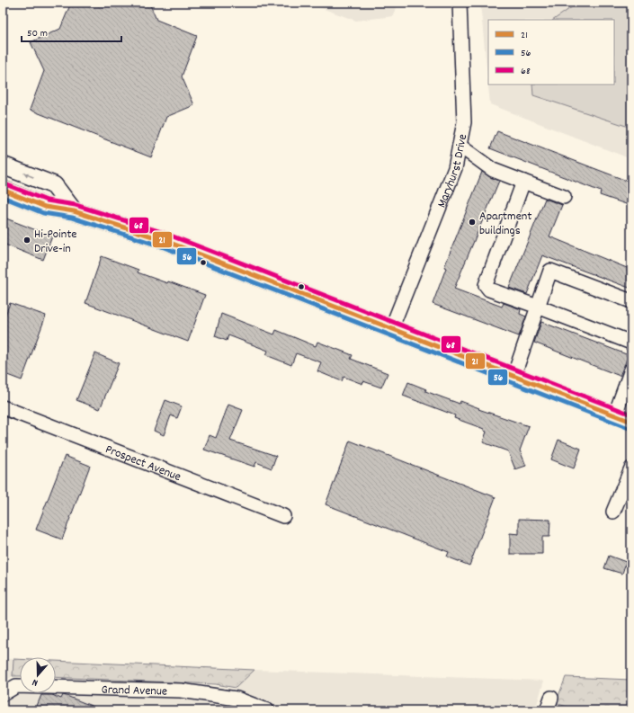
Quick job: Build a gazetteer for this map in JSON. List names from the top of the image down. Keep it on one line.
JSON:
{"streets":{"street":["Maryhurst Drive","Prospect Avenue","Grand Avenue"]},"places":["Apartment buildings","Hi-Pointe Drive-in"],"lines":["transit line 68","transit line 21","transit line 56"],"legend":["21","56","68"],"scale_bar":"50 m","north":"bottom"}
